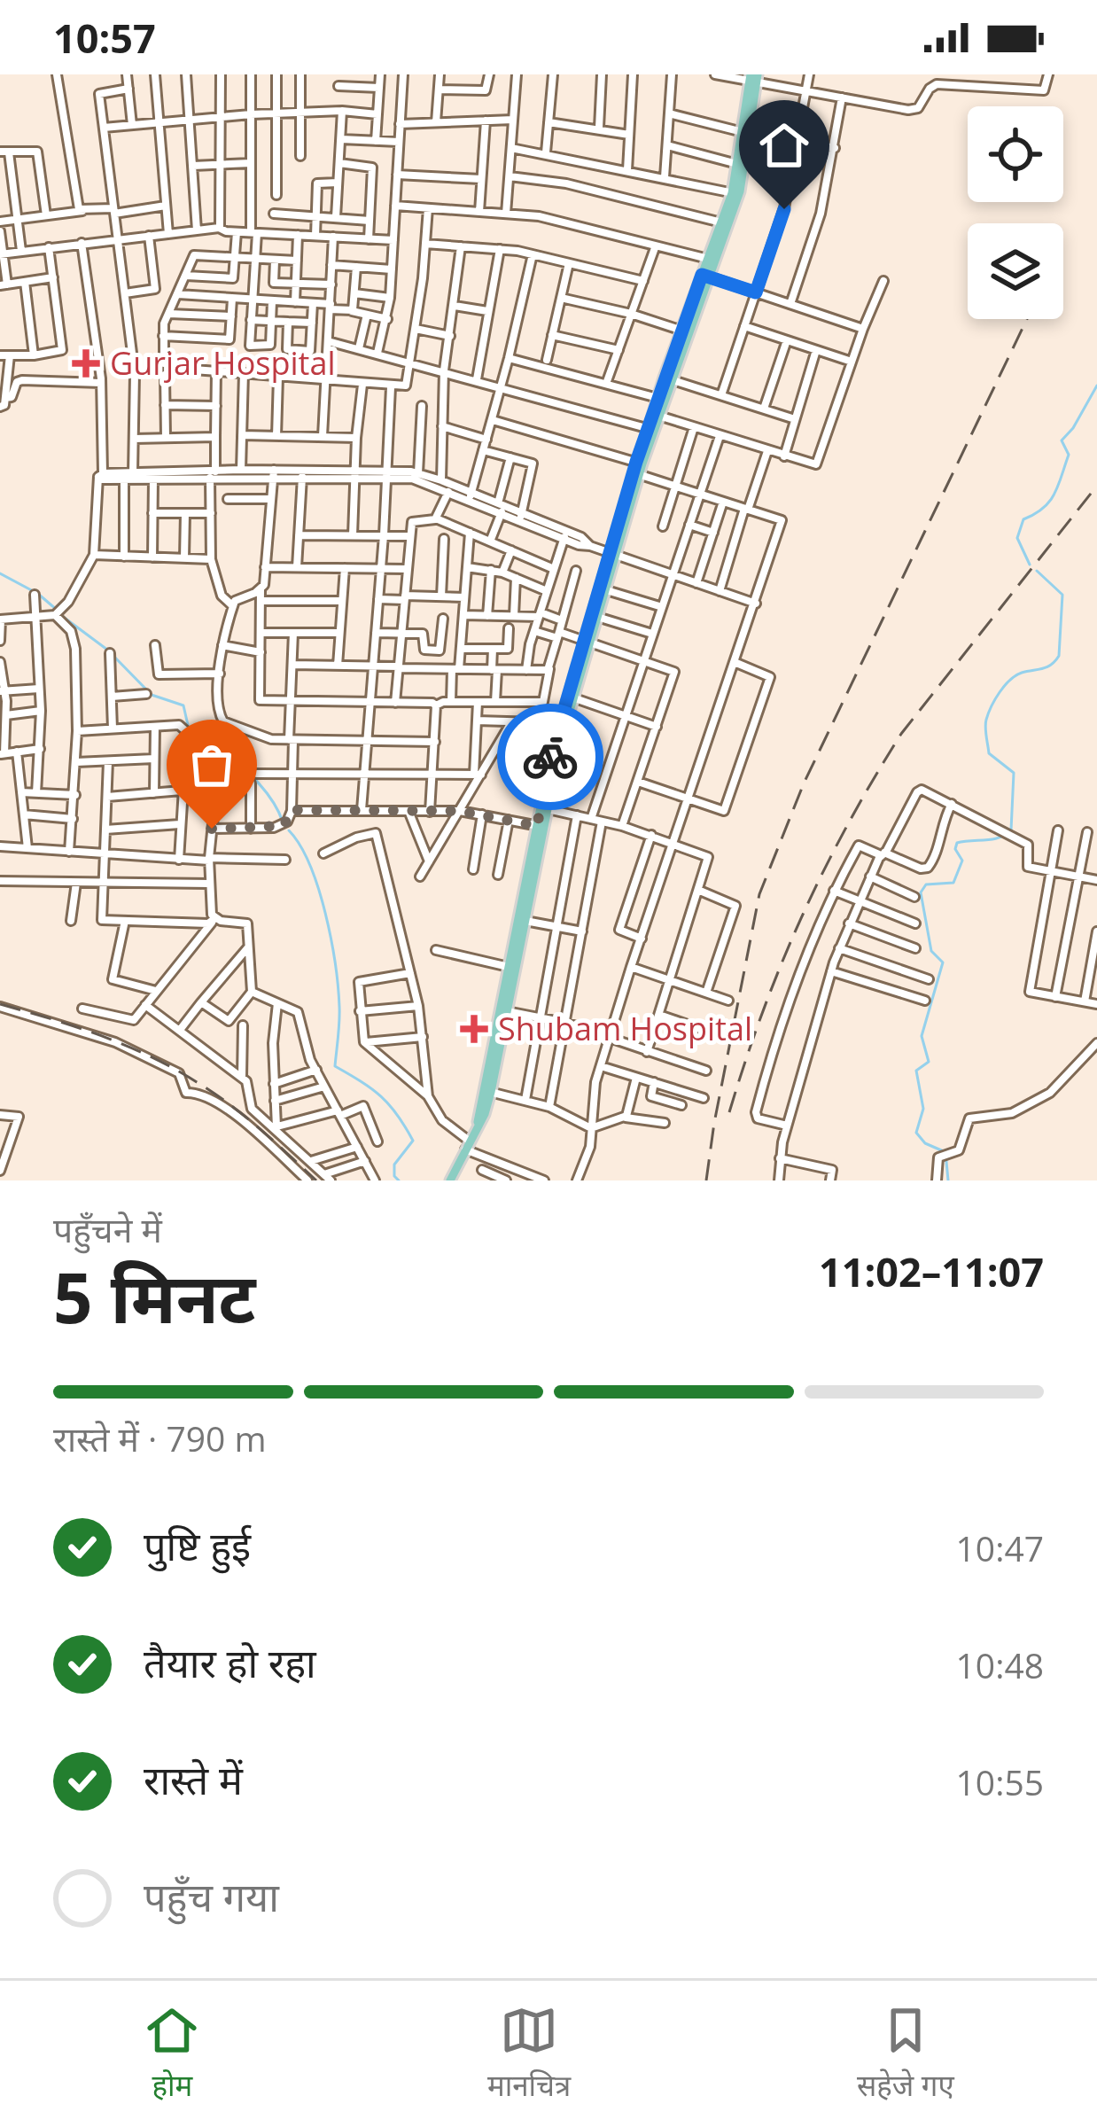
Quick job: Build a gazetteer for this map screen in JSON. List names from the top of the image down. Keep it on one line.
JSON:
{"places":{"health":["Gurjar Hospital","Shubam Hospital"]},"page":{"status":"10:57","heading":["5 मिनट","पहुँचने में","11:02–11:07"],"bar":"रास्ते में · 790 m","list":[["पुष्टि हुई","10:47"],["तैयार हो रहा","10:48"],["रास्ते में","10:55"],"पहुँच गया"],"tabs":["होम","मानचित्र","सहेजे गए"]}}
